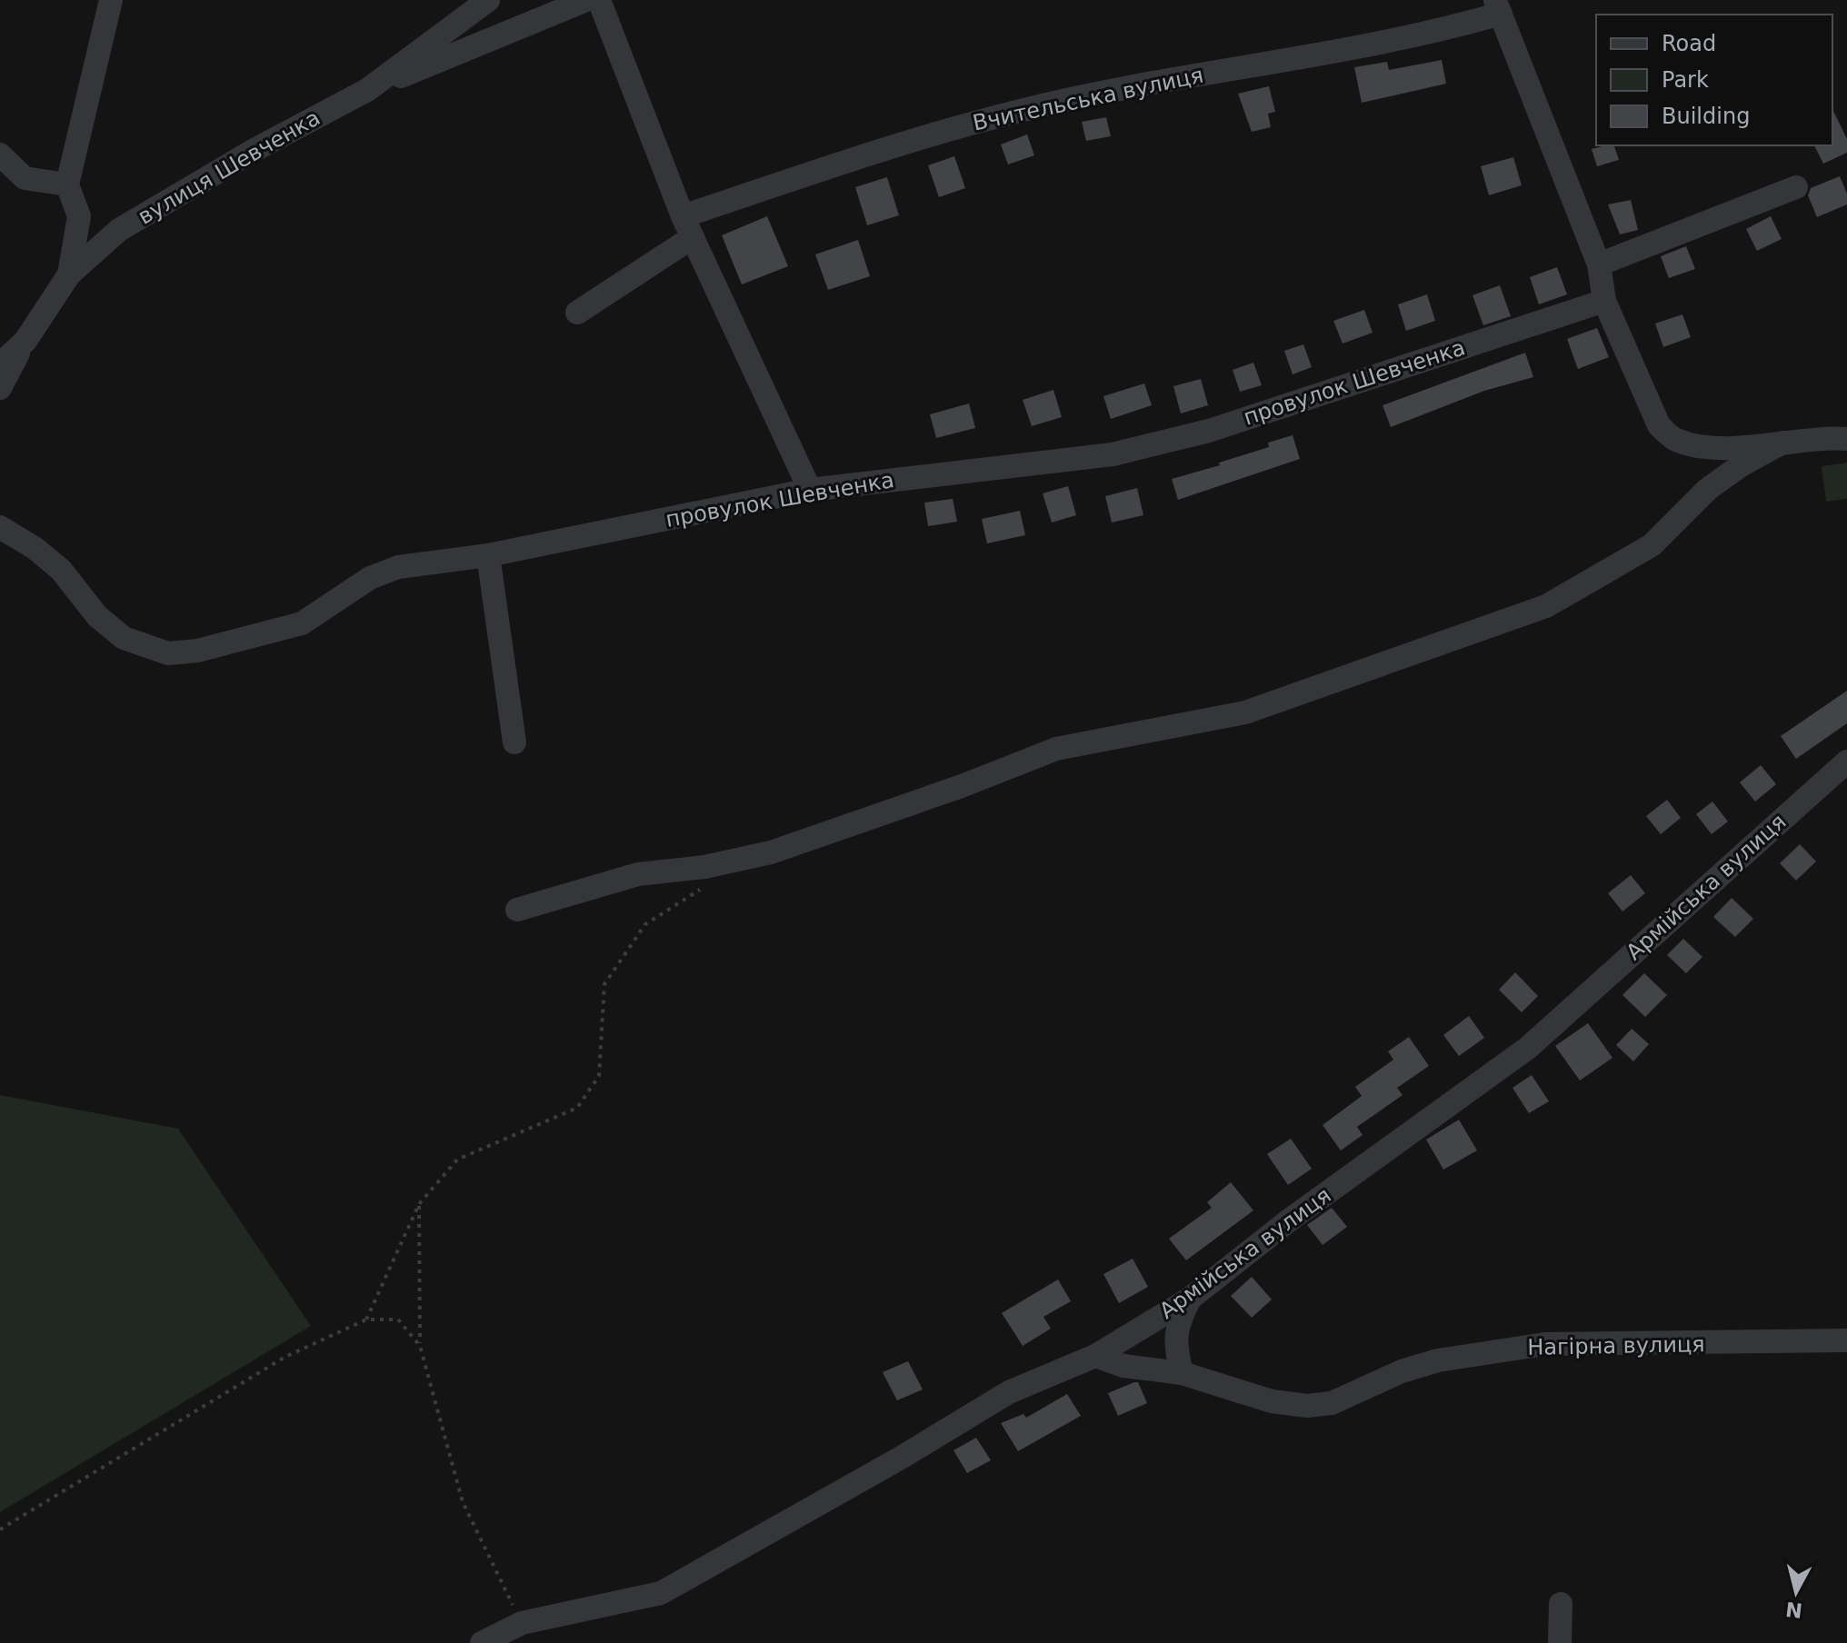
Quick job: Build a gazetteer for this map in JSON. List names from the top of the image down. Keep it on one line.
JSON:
{"streets":{"street":["Вчительська вулиця","вулиця Шевченка","провулок Шевченка","Армійська вулиця","Нагірна вулиця"]},"crossings":[["Армійська вулиця","Нагірна вулиця"]],"legend":["Road","Park","Building"],"north":"bottom"}
